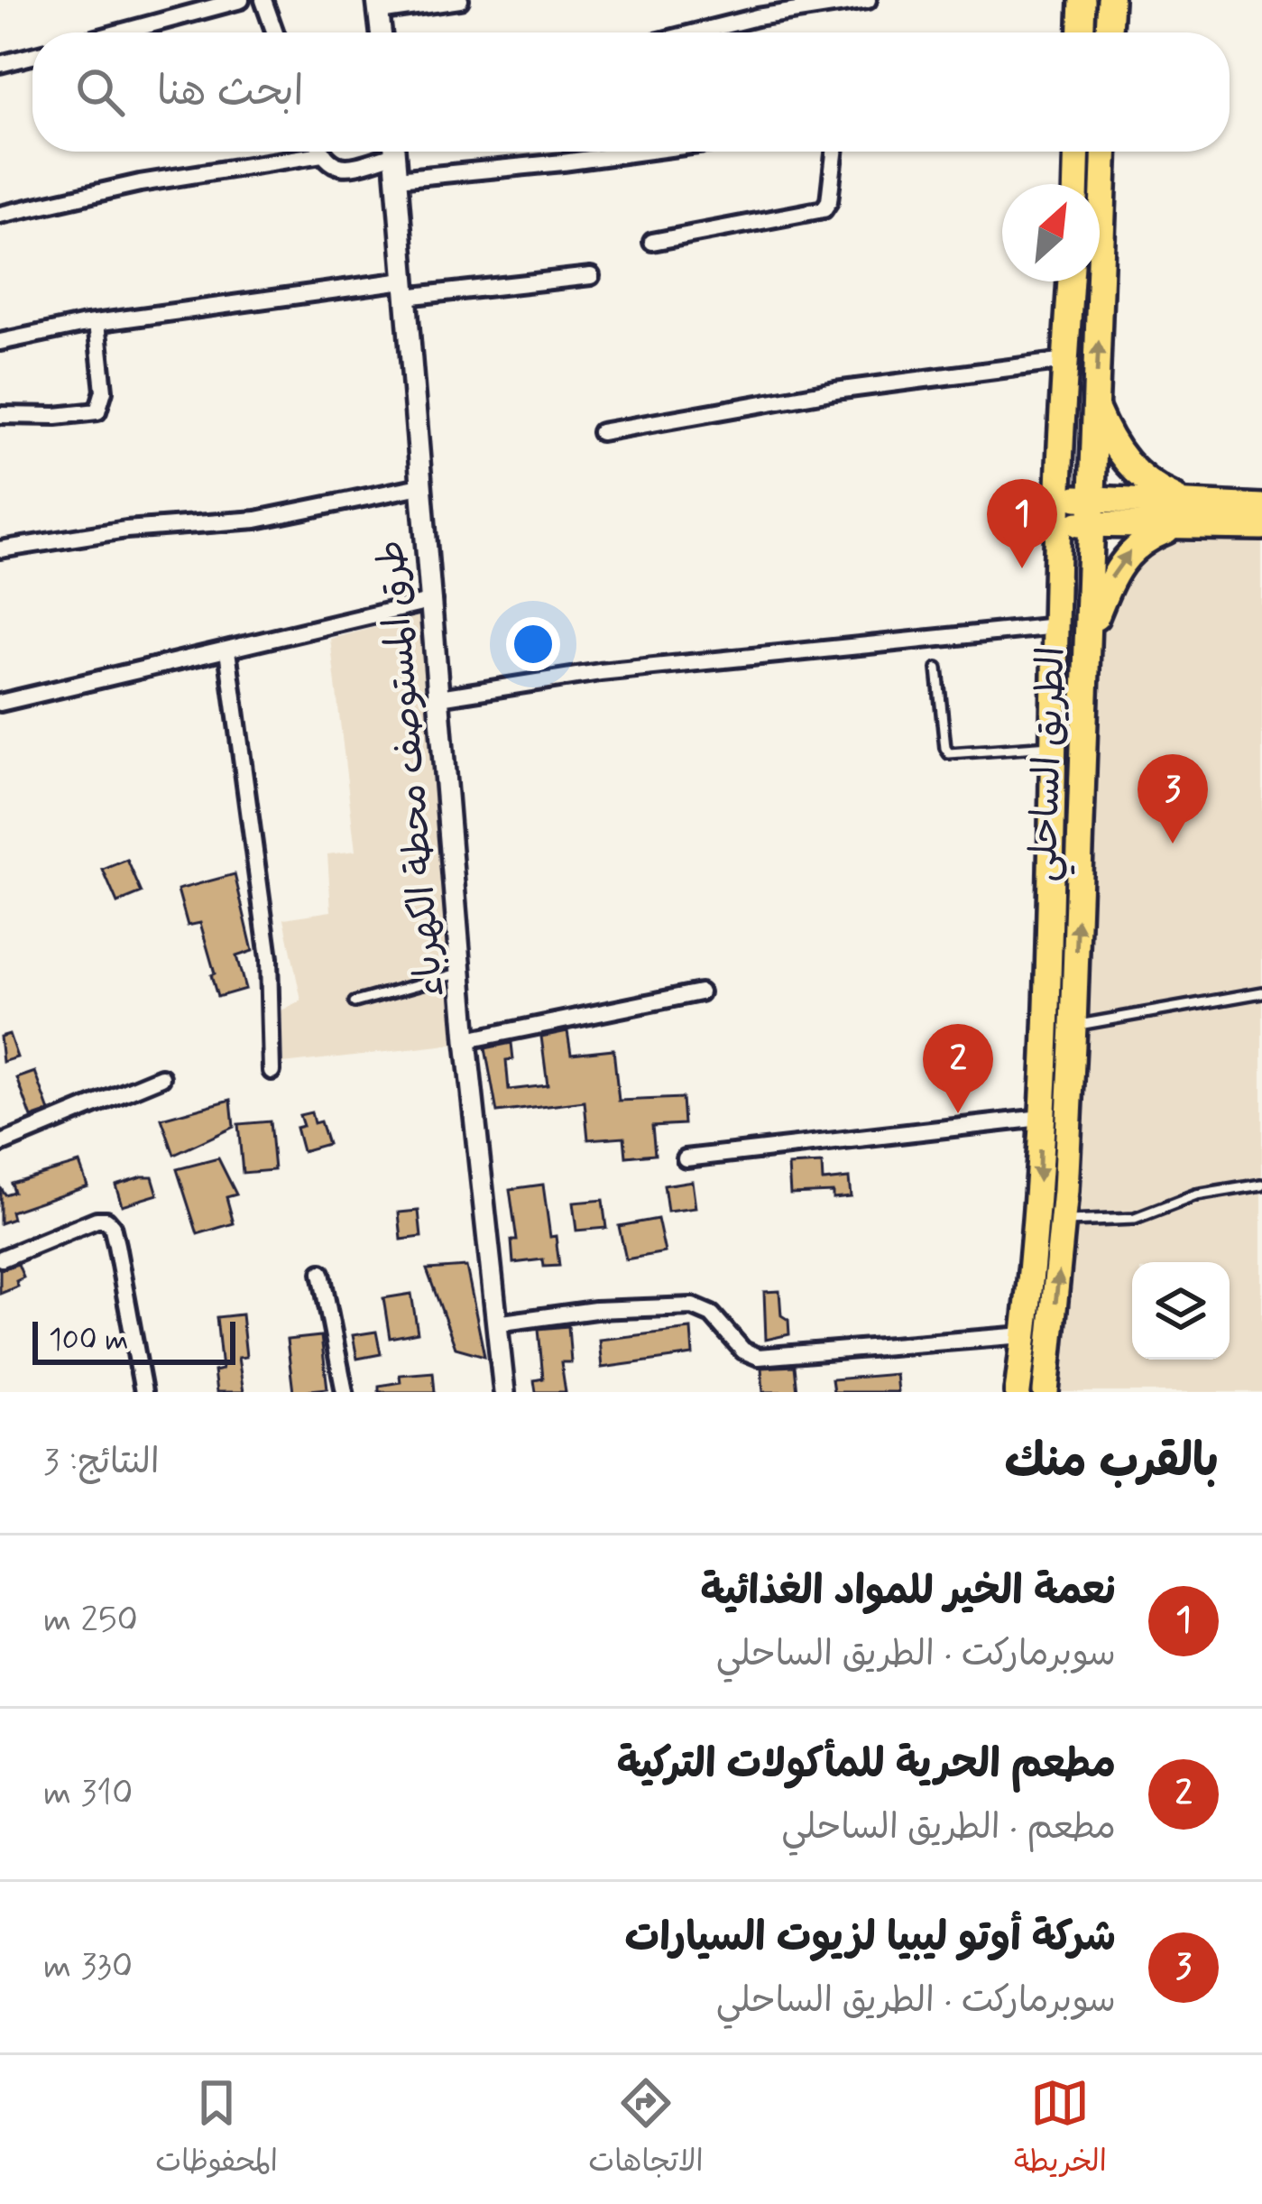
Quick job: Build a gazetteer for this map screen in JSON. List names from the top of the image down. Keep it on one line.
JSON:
{"streets":{"highway":["الطريق الساحلي"],"street":["طرق المستوصف محطة الكهرباء"]},"scale_bar":"100 m","north":"top right","page":{"search":"ابحث هنا","pins":["1","3","2"],"scale":"100 m","heading":["بالقرب منك","النتائج: 3"],"list":[{"mark":"1","name":"نعمة الخير للمواد الغذائية","note":"سوبرماركت · الطريق الساحلي","value":"250 m"},{"mark":"2","name":"مطعم الحرية للمأكولات التركية","note":"مطعم · الطريق الساحلي","value":"310 m"},{"mark":"3","name":"شركة أوتو ليبيا لزيوت السيارات","note":"سوبرماركت · الطريق الساحلي","value":"330 m"}],"nav":["الخريطة","الاتجاهات","المحفوظات"]}}
